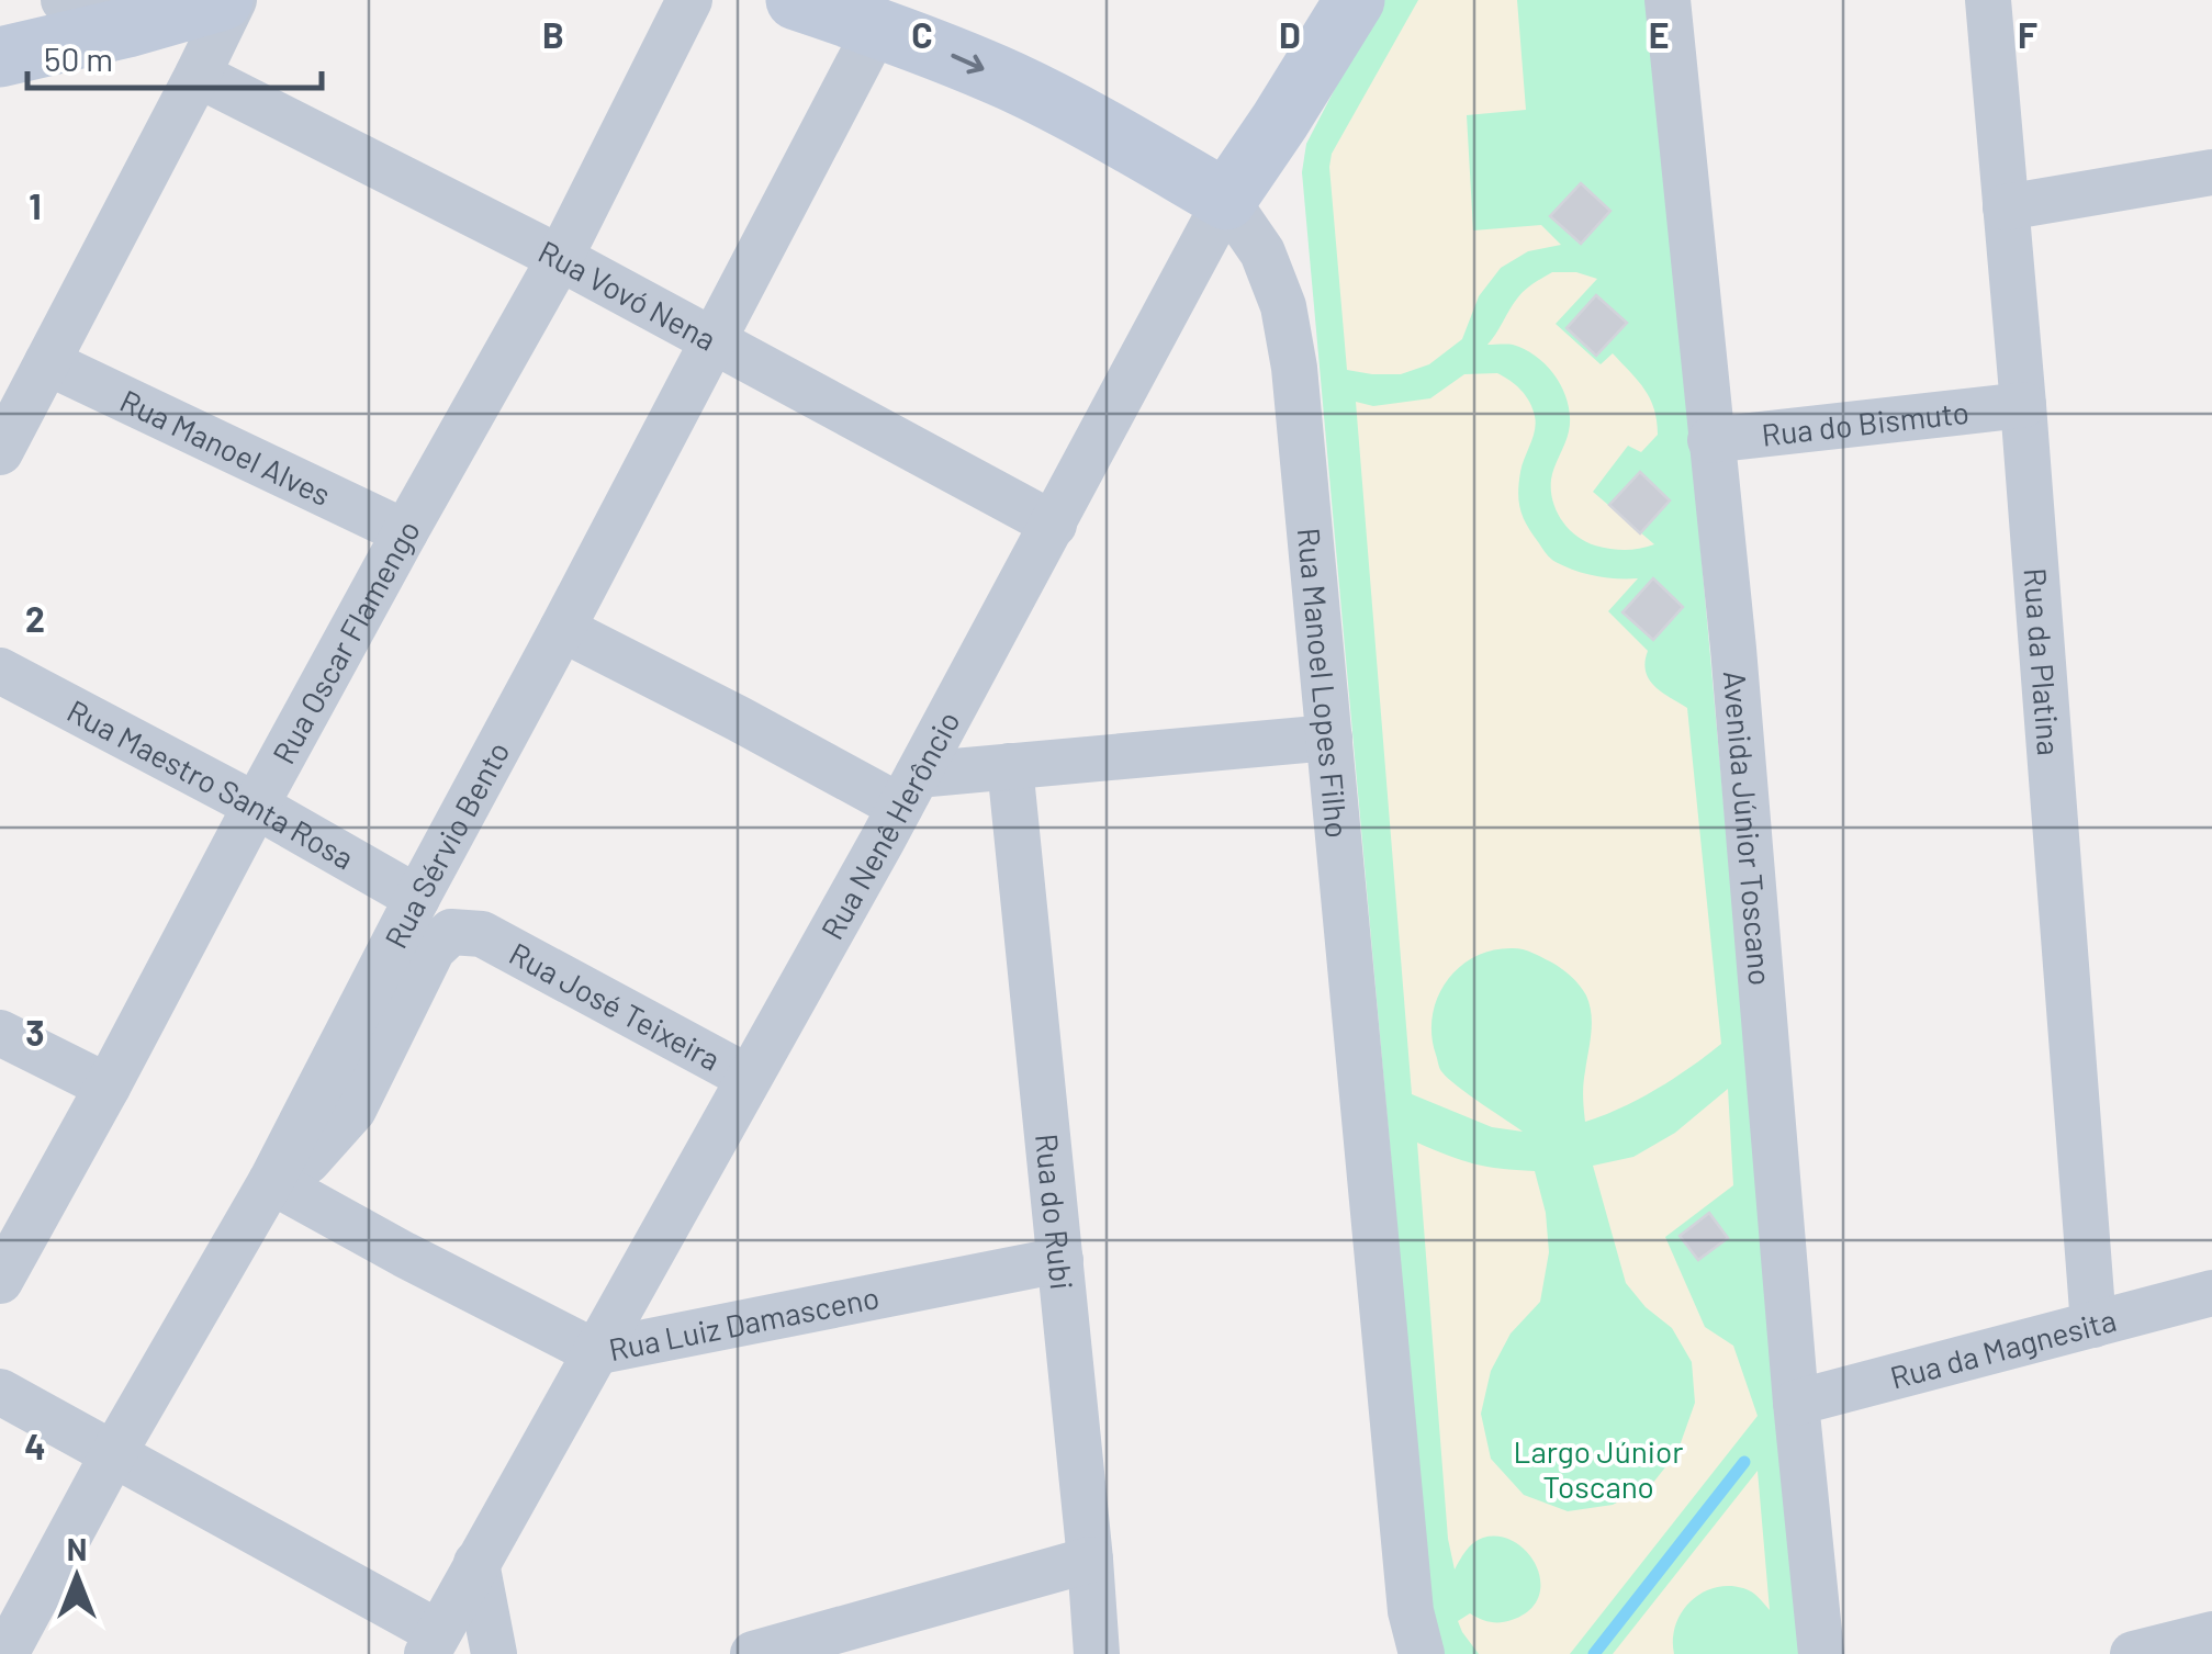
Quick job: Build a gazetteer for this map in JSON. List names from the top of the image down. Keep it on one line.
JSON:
{"streets":{"street":["Rua Vovó Nena","Rua do Bismuto","Rua Manoel Alves","Rua Oscar Flamengo","Rua da Platina","Rua Manoel Lopes Filho","Rua Maestro Santa Rosa","Rua Nenê Herôncio","Avenida Júnior Toscano","Rua Sérvio Bento","Rua José Teixeira","Rua do Rubi","Rua Luiz Damasceno","Rua da Magnesita"]},"crossings":[["Rua Vovó Nena","Rua Oscar Flamengo"],["Rua Vovó Nena","Rua Nenê Herôncio"],["Rua Vovó Nena","Rua Sérvio Bento"],["Rua do Bismuto","Rua da Platina"],["Rua do Bismuto","Avenida Júnior Toscano"],["Rua Manoel Alves","Rua Oscar Flamengo"],["Rua Oscar Flamengo","Rua Maestro Santa Rosa"],["Rua da Platina","Rua da Magnesita"],["Rua Manoel Lopes Filho","Rua Nenê Herôncio"],["Rua Manoel Lopes Filho","Rua Sérvio Bento"],["Rua Maestro Santa Rosa","Rua Sérvio Bento"],["Rua Nenê Herôncio","Rua José Teixeira"],["Rua Nenê Herôncio","Rua Luiz Damasceno"],["Avenida Júnior Toscano","Rua da Magnesita"],["Rua Sérvio Bento","Rua José Teixeira"],["Rua Sérvio Bento","Rua Luiz Damasceno"],["Rua José Teixeira","Rua Luiz Damasceno"],["Rua do Rubi","Rua Luiz Damasceno"]],"parks":["Largo Júnior Toscano"],"scale_bar":"50 m","north":"top","grid":{"columns":["B","C","D","E","F"],"rows":["1","2","3","4"]}}
